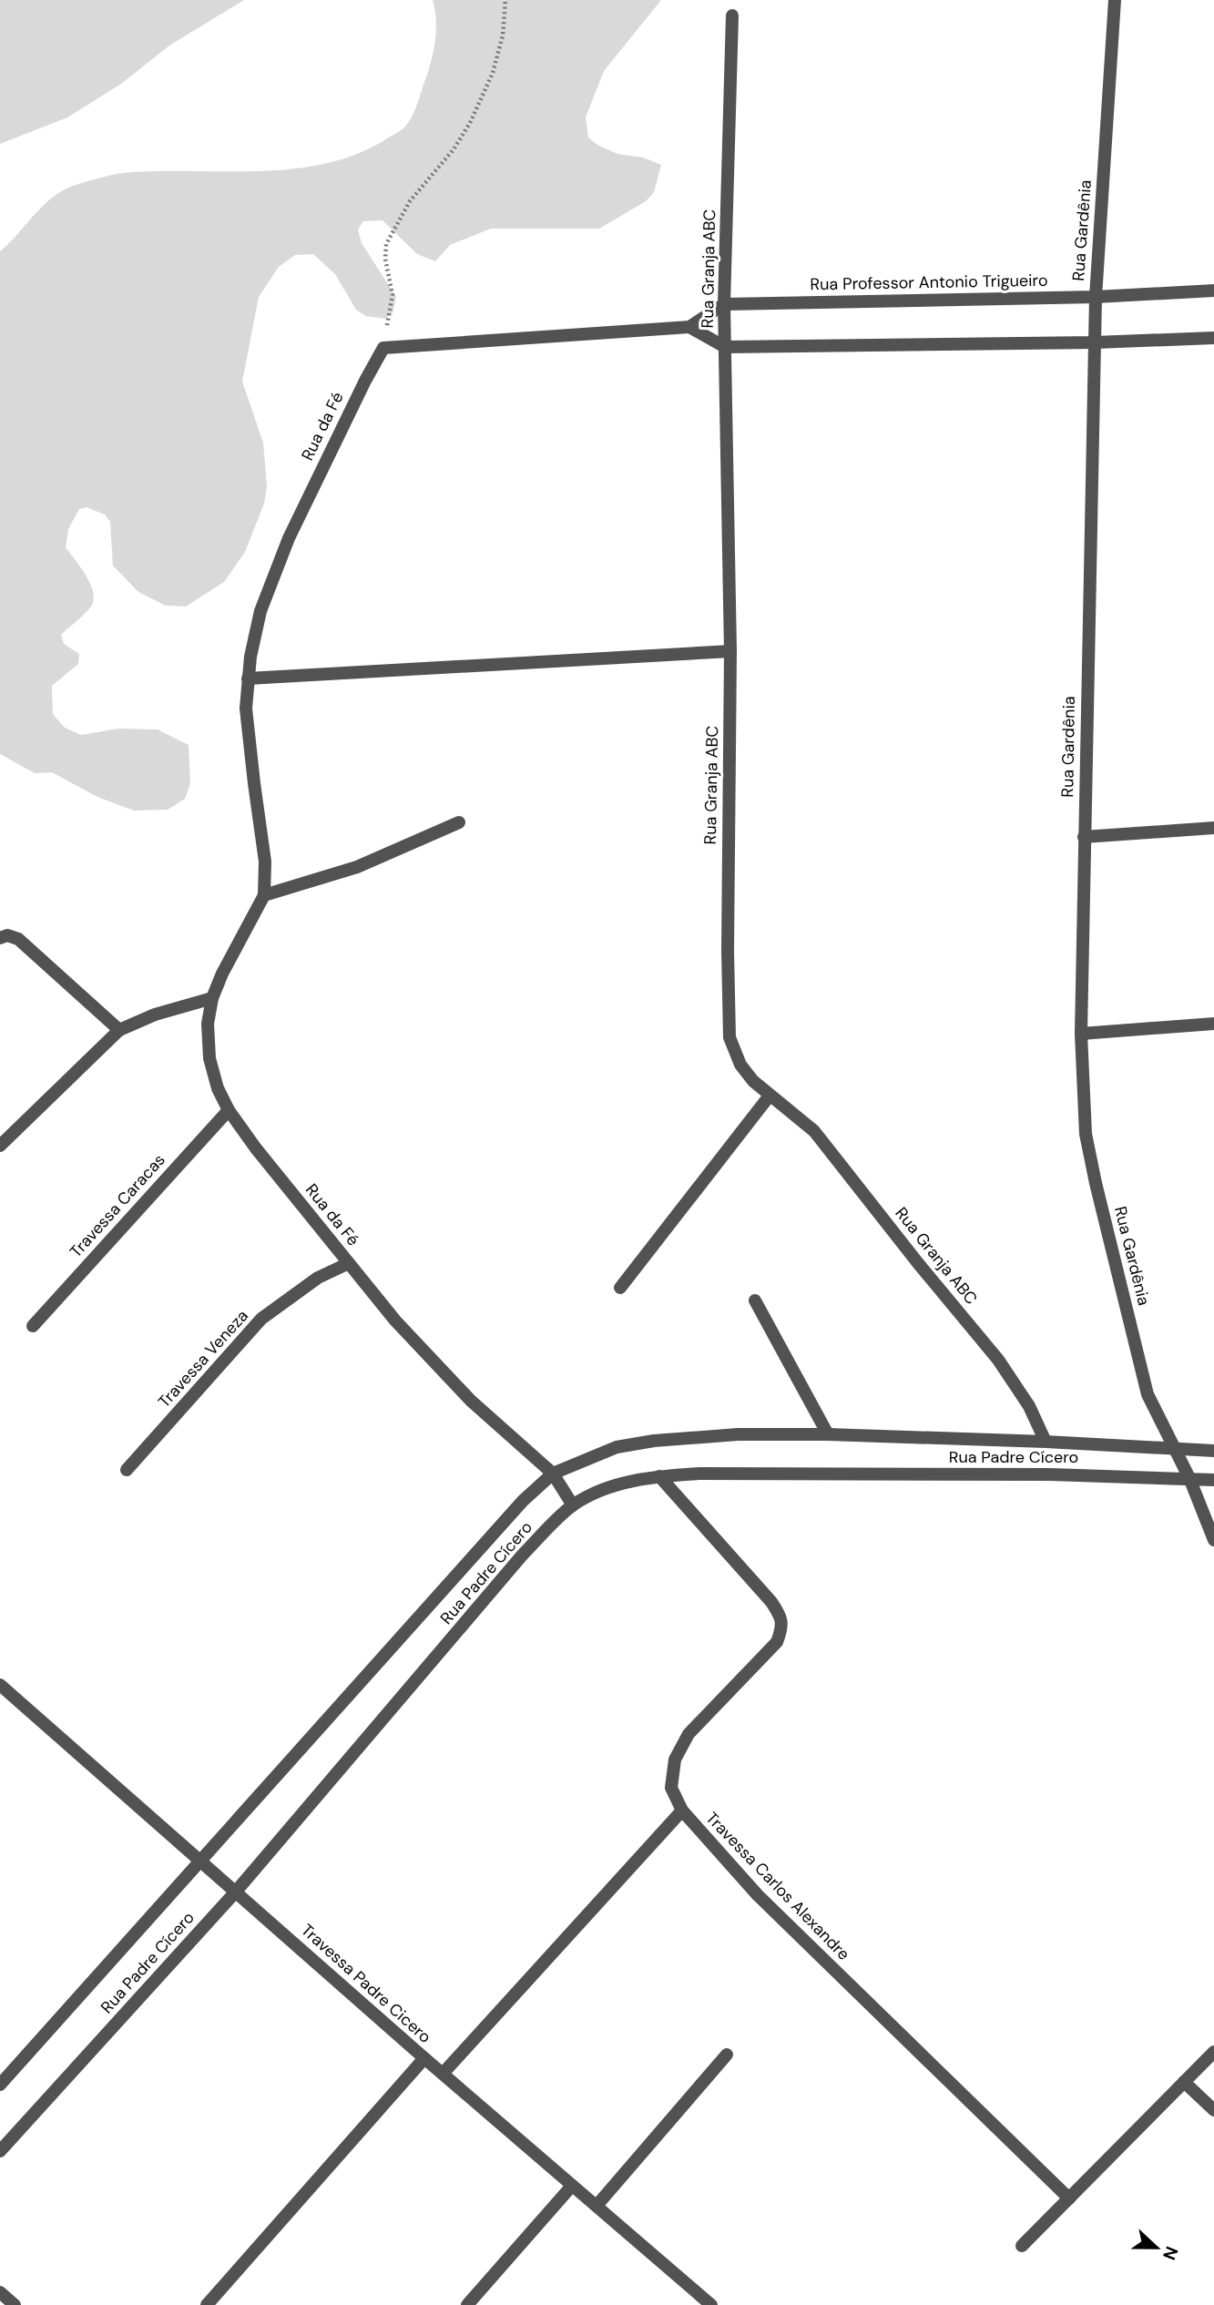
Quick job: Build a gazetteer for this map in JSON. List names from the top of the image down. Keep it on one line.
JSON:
{"streets":{"street":["Rua Gardênia","Rua Granja ABC","Rua Professor Antonio Trigueiro","Rua da Fé","Travessa Caracas","Travessa Veneza","Rua Padre Cícero","Travessa Carlos Alexandre","Travessa Padre Cicero"]},"crossings":[["Rua Gardênia","Rua Professor Antonio Trigueiro"],["Rua Gardênia","Rua Padre Cícero"],["Rua Granja ABC","Rua Professor Antonio Trigueiro"],["Rua Granja ABC","Rua Padre Cícero"],["Rua da Fé","Travessa Caracas"],["Rua da Fé","Travessa Veneza"],["Rua da Fé","Rua Padre Cícero"],["Rua Padre Cícero","Travessa Carlos Alexandre"],["Rua Padre Cícero","Travessa Padre Cicero"]],"north":"right"}
